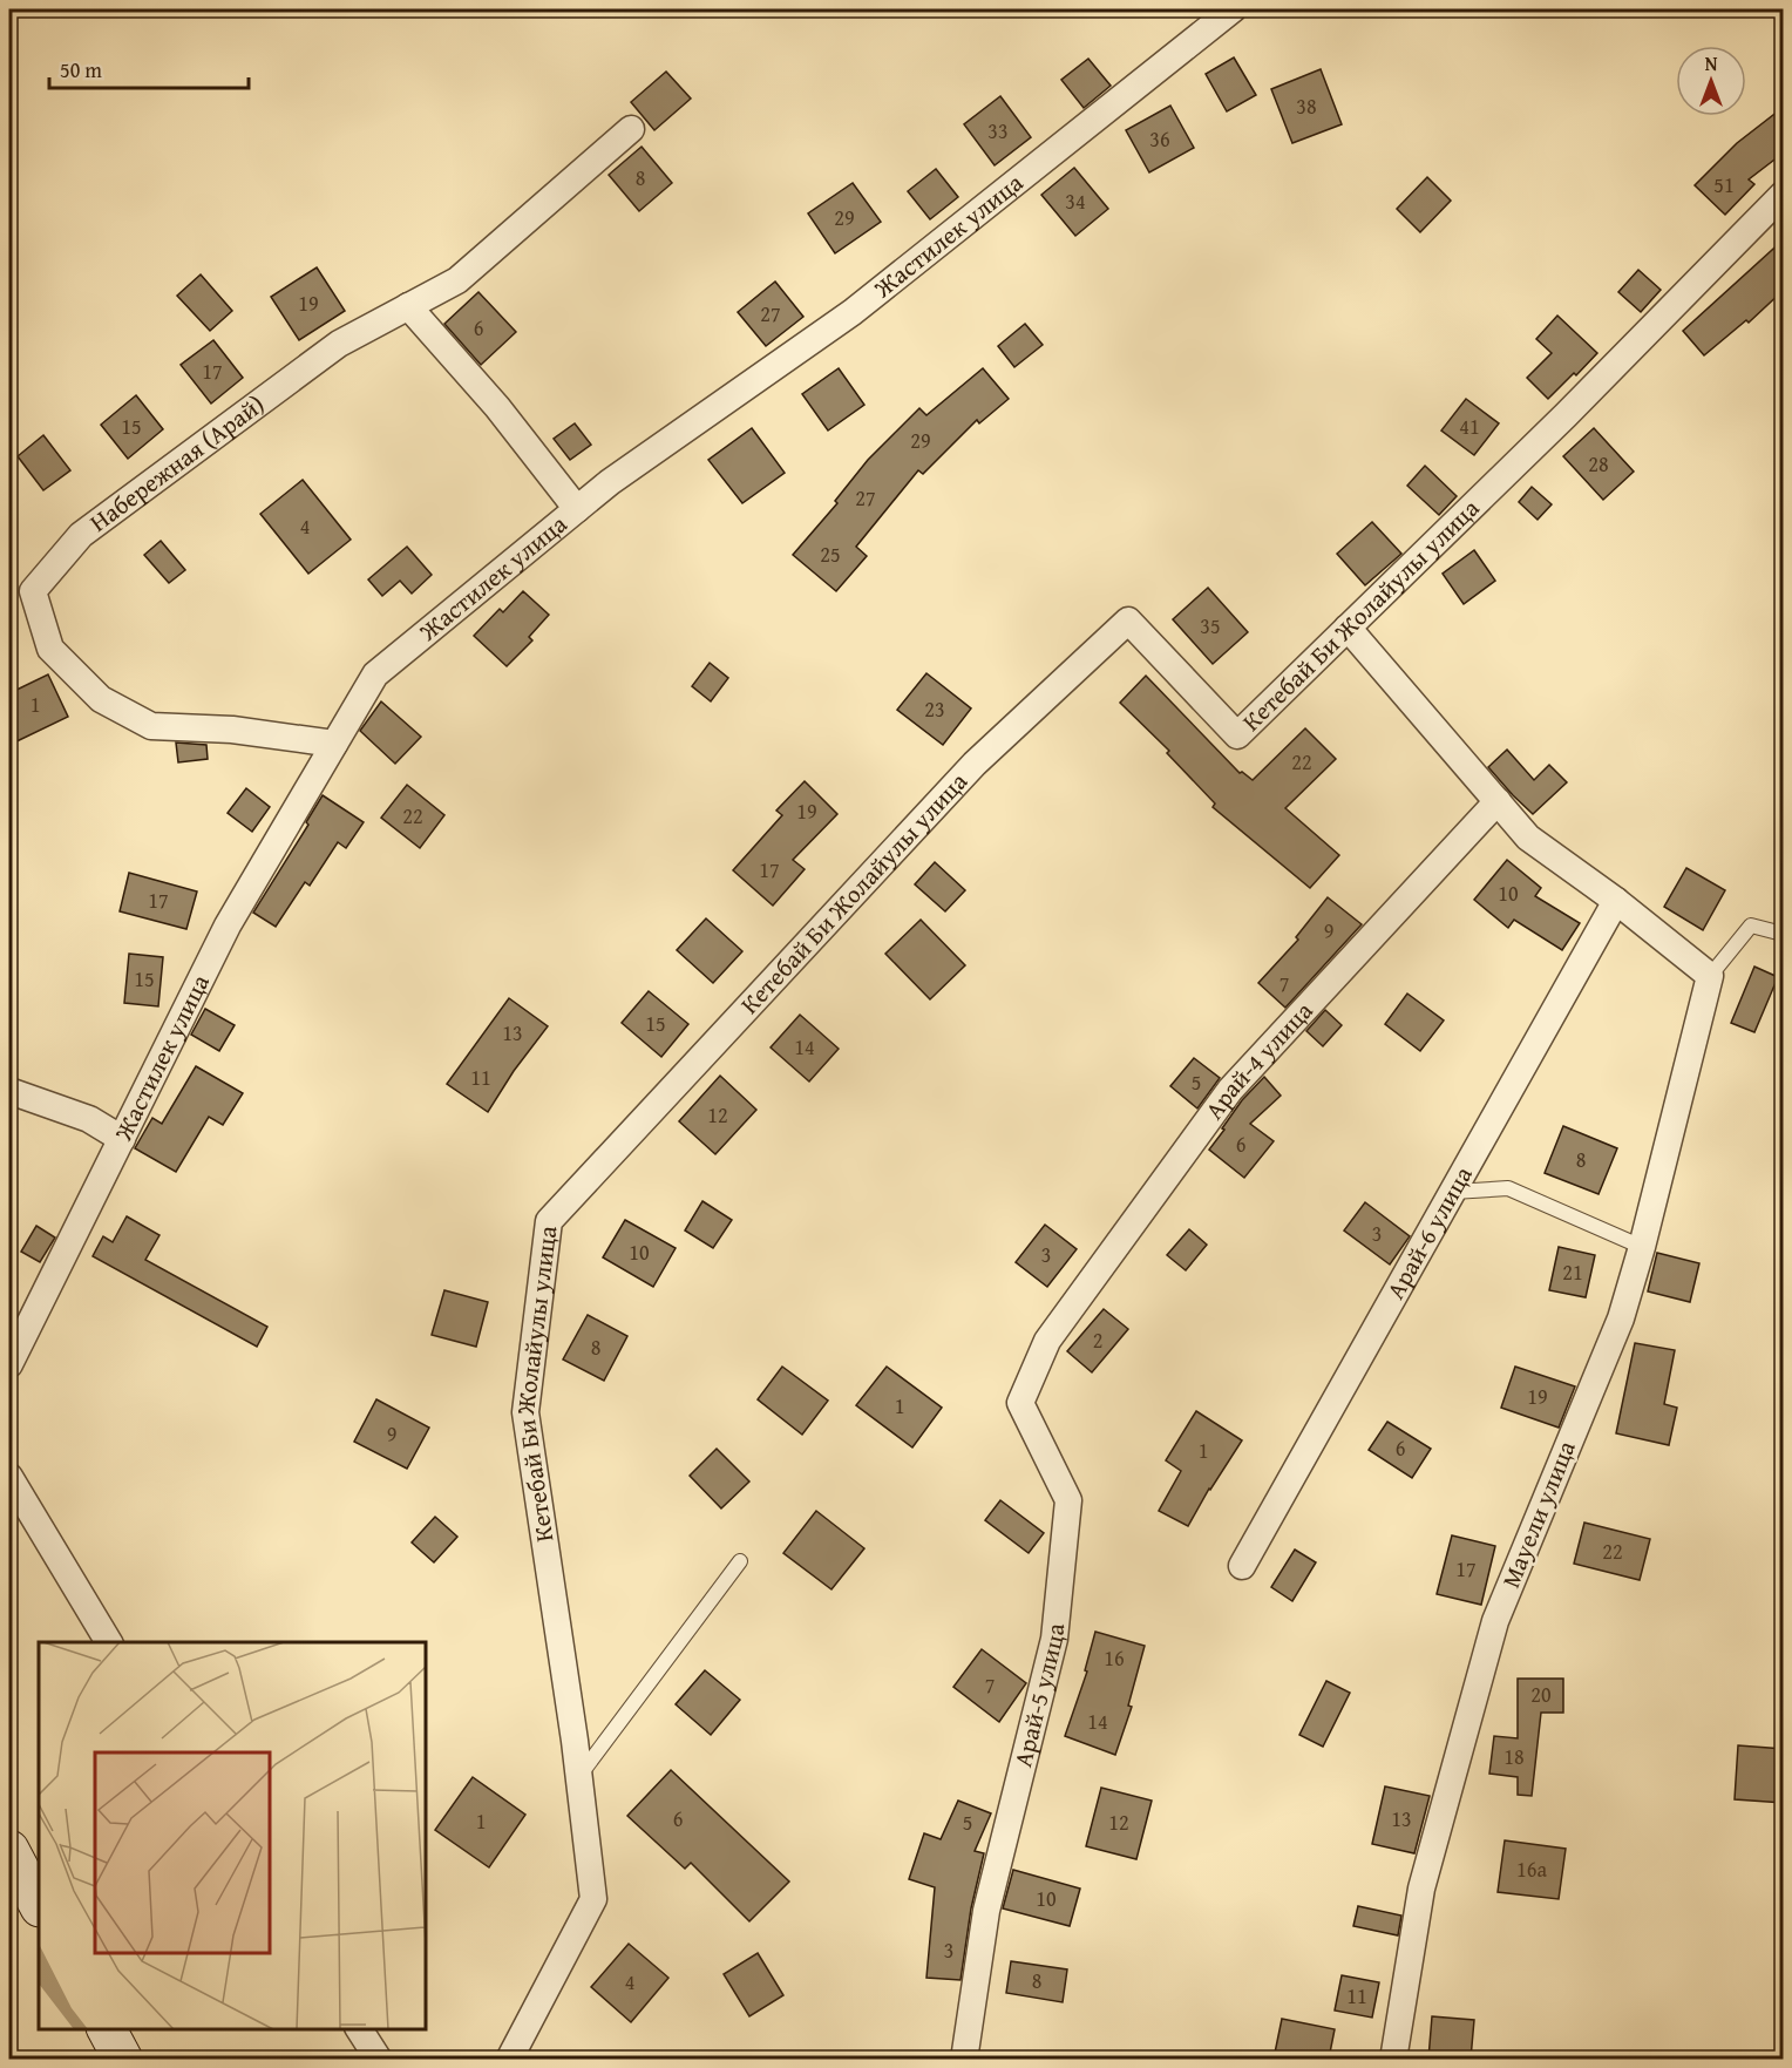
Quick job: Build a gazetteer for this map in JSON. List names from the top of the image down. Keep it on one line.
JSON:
{"streets":{"street":["Жастилек улица","Набережная (Арай)","Кетебай Би Жолайулы улица","Арай-4 улица","Арай-6 улица","Мауели улица","Арай-5 улица"]},"crossings":[["Жастилек улица","Набережная (Арай)"],["Арай-4 улица","Арай-5 улица"]],"house_numbers":["38","33","36","8","51","34","29","19","27","6","17","15","41","29","28","27","4","25","35","1","23","22","19","22","17","10","17","9","15","7","15","13","14","11","5","12","6","8","3","10","3","21","2","8","19","1","9","6","1","22","17","16","7","20","14","18","6","13","1","5","12","16а","10","3","8","4","11"],"scale_bar":"50 m","north":"top"}
